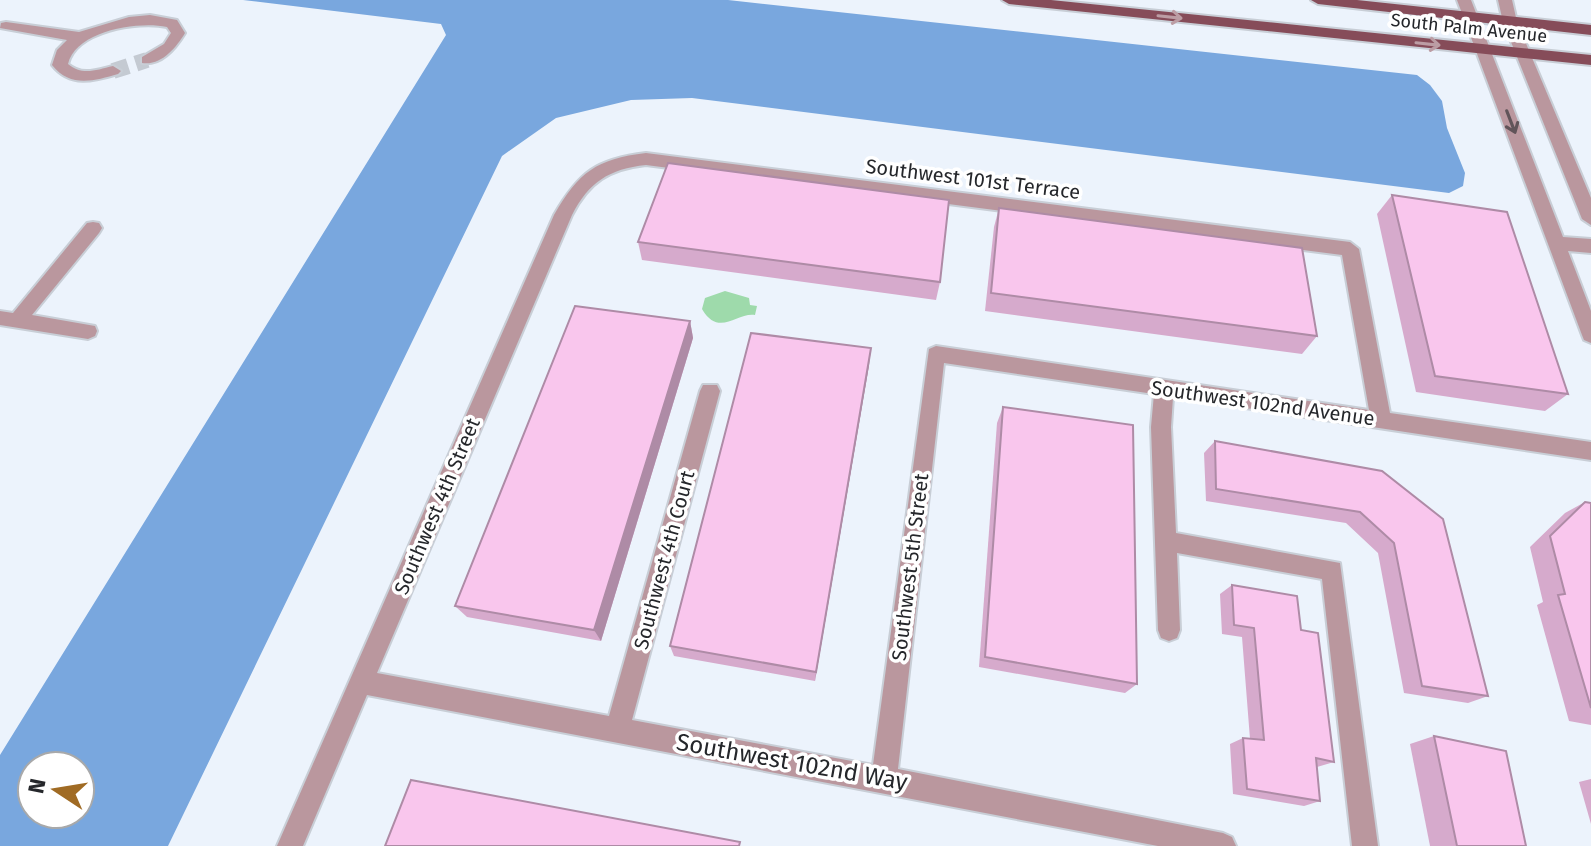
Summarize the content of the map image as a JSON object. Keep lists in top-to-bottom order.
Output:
{
  "streets": {
    "main road": ["South Palm Avenue"],
    "street": [
      "Southwest 101st Terrace",
      "Southwest 102nd Avenue",
      "Southwest 4th Street",
      "Southwest 4th Court",
      "Southwest 5th Street",
      "Southwest 102nd Way"
    ]
  },
  "crossings": [
    ["Southwest 101st Terrace", "Southwest 102nd Avenue"],
    ["Southwest 101st Terrace", "Southwest 4th Street"],
    ["Southwest 102nd Avenue", "Southwest 5th Street"],
    ["Southwest 4th Street", "Southwest 102nd Way"],
    ["Southwest 4th Court", "Southwest 102nd Way"],
    ["Southwest 5th Street", "Southwest 102nd Way"]
  ],
  "north": "left"
}
